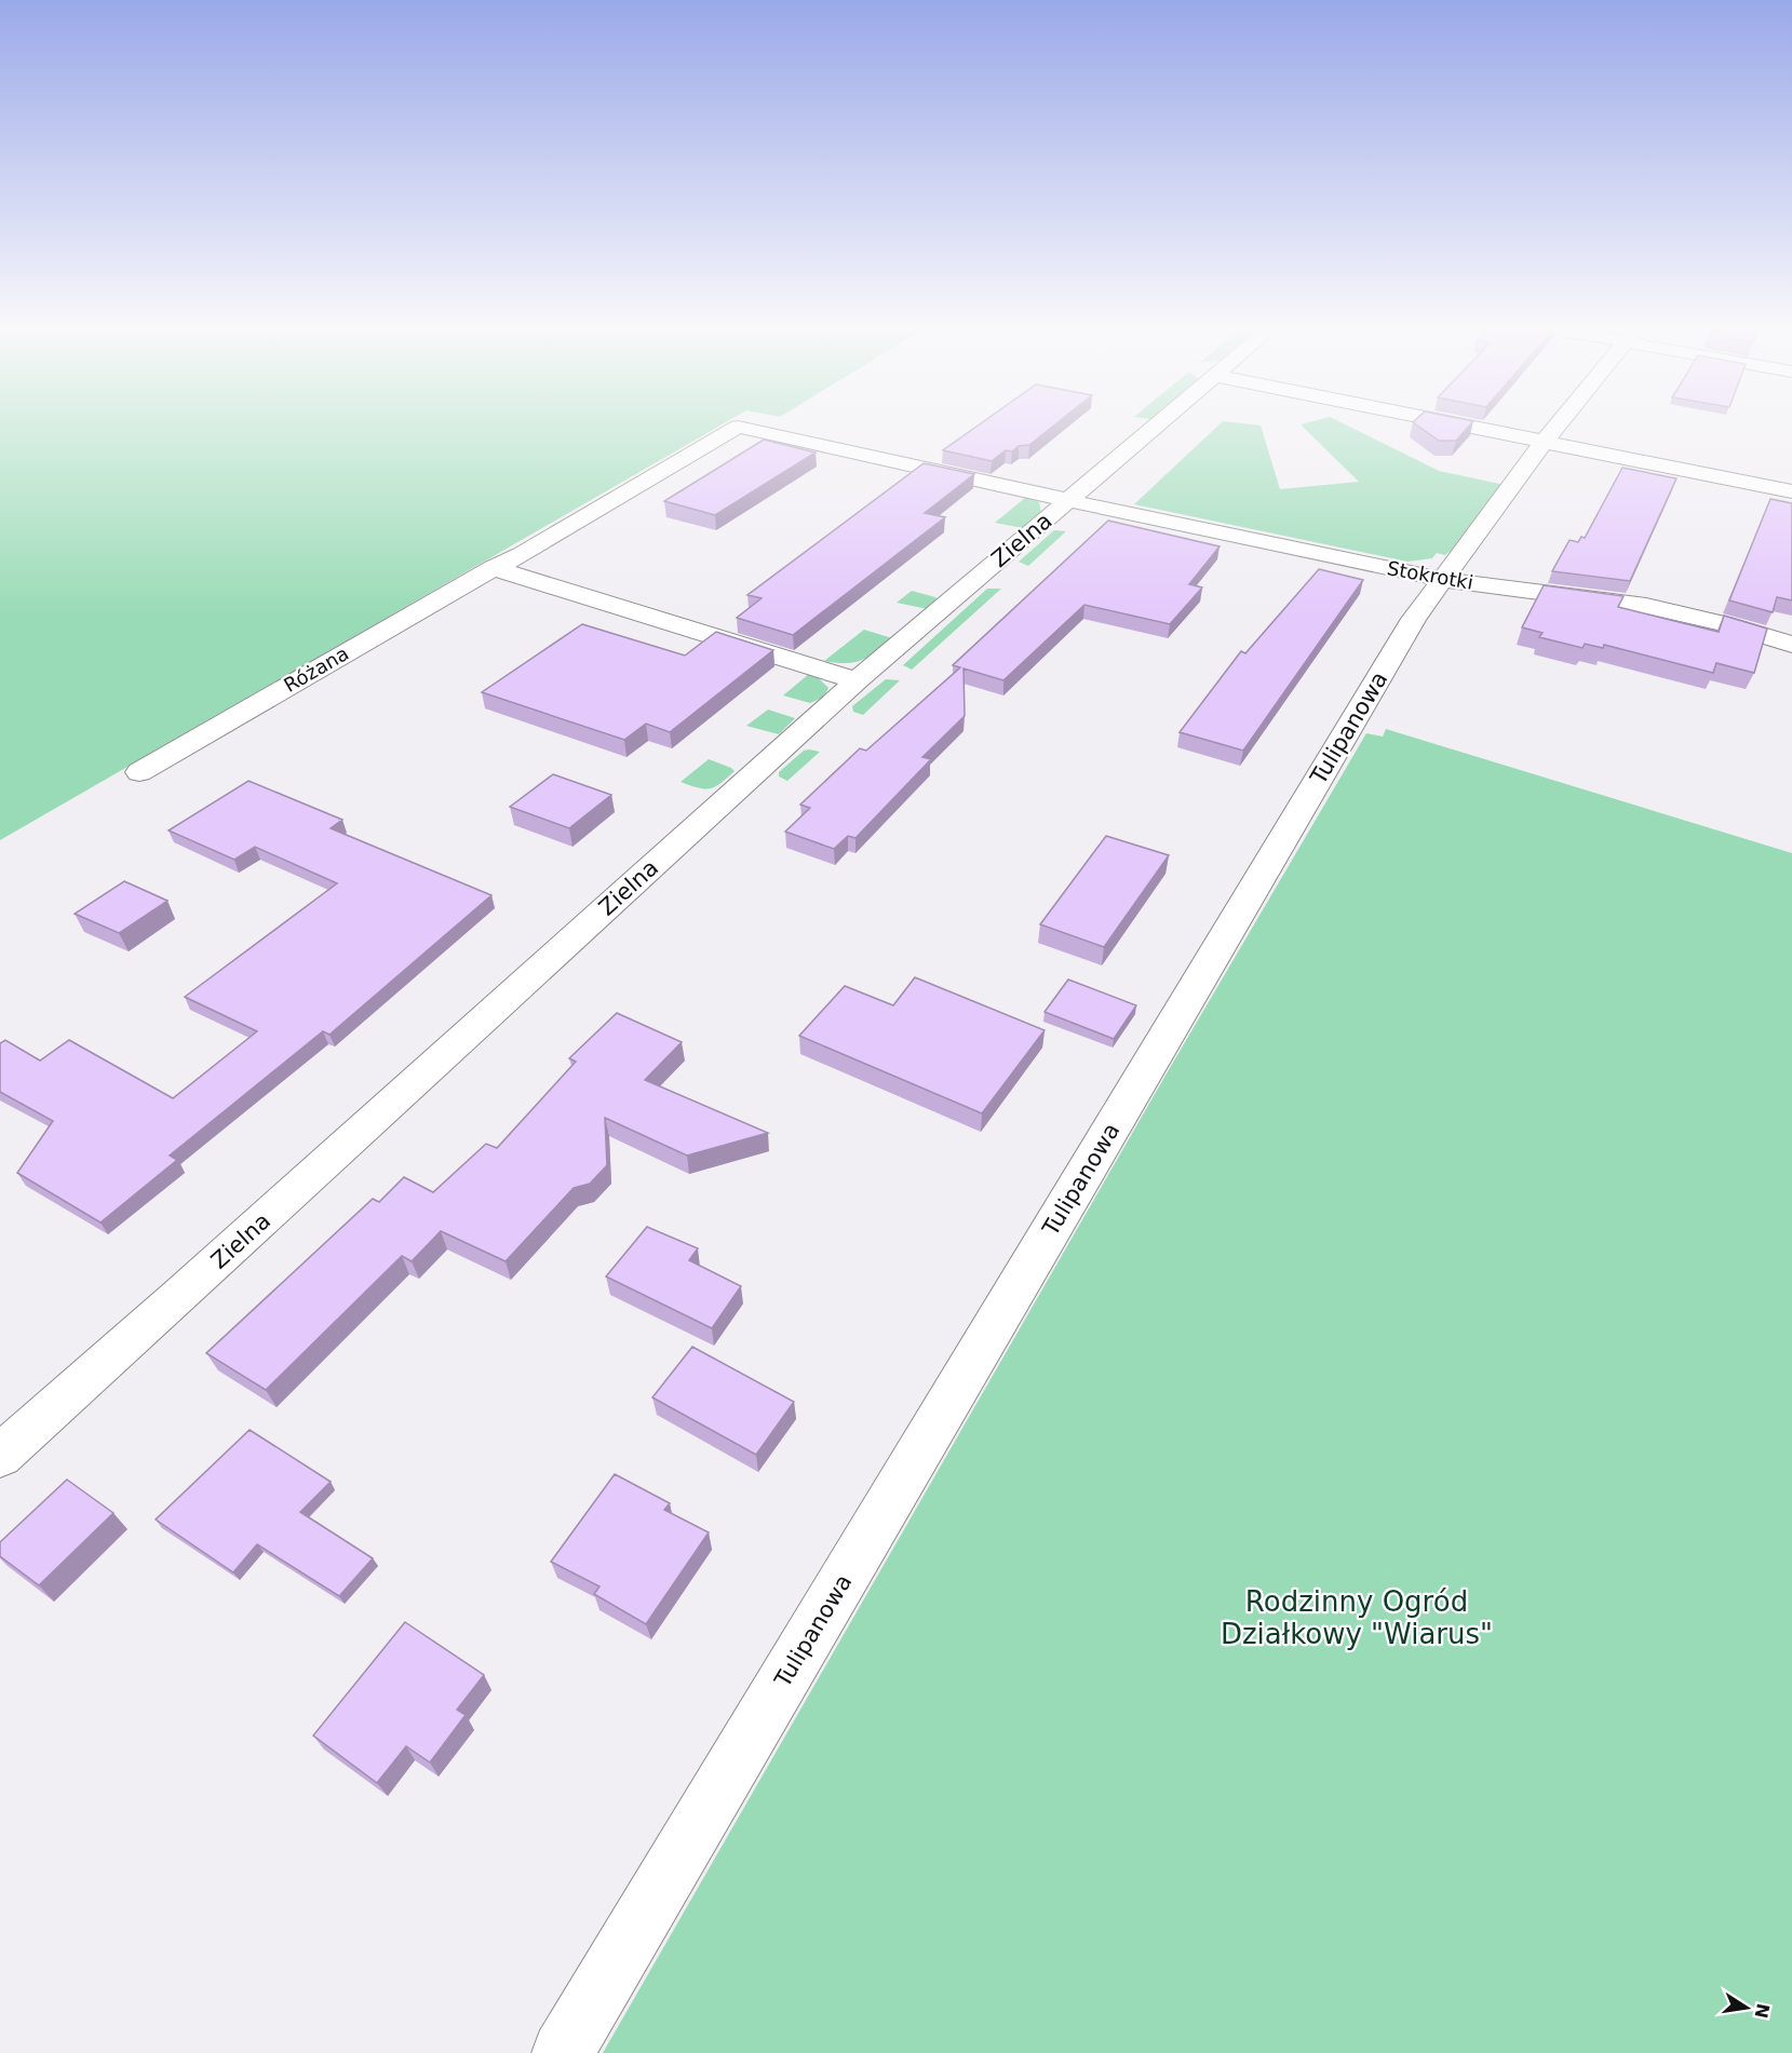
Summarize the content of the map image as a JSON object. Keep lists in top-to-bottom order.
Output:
{
  "streets": {
    "street": [
      "Zielna",
      "Stokrotki",
      "Różana",
      "Tulipanowa"
    ]
  },
  "crossings": [
    ["Zielna", "Stokrotki"],
    ["Stokrotki", "Różana"],
    ["Stokrotki", "Tulipanowa"]
  ],
  "parks": ["Rodzinny Ogród Działkowy \"Wiarus\""],
  "north": "right"
}
